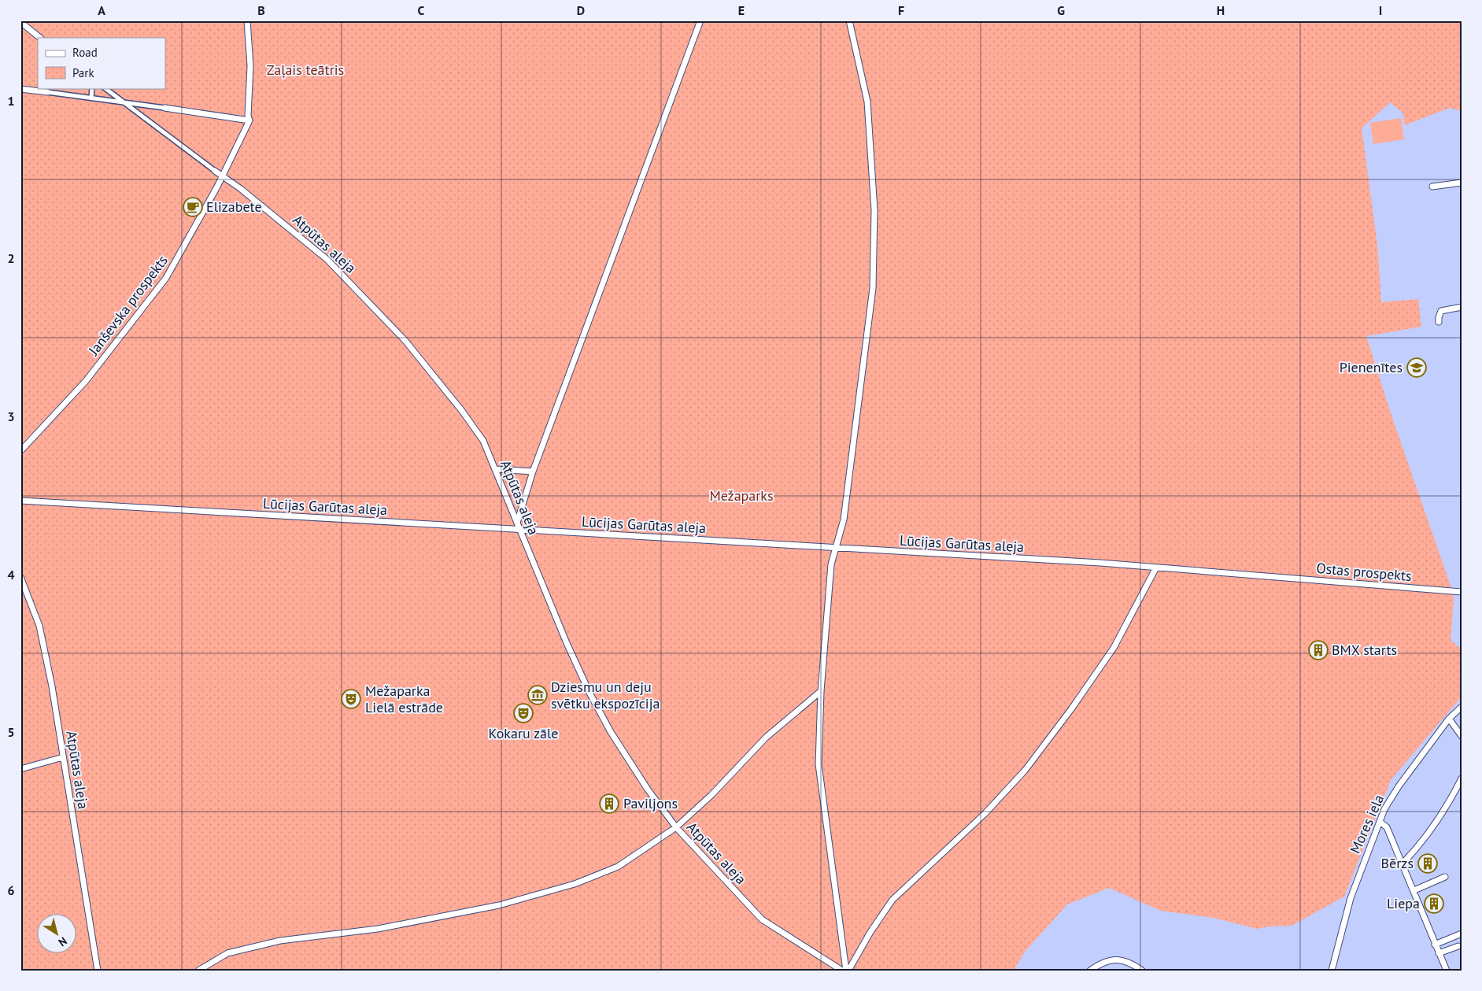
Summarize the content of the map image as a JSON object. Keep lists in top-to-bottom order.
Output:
{
  "streets": {
    "street": [
      "Atpūtas aleja",
      "Janševska prospekts",
      "Lūcijas Garūtas aleja",
      "Ostas prospekts",
      "Mores iela"
    ]
  },
  "crossings": [
    ["Atpūtas aleja", "Janševska prospekts"],
    ["Atpūtas aleja", "Lūcijas Garūtas aleja"],
    ["Lūcijas Garūtas aleja", "Ostas prospekts"]
  ],
  "parks": ["Zaļais teātris", "Mežaparks"],
  "places": {
    "cafe": ["Elizabete"],
    "school or university": ["Pienenītes"],
    "building": [
      "BMX starts",
      "Paviljons",
      "Bērzs",
      "Liepa"
    ],
    "museum": ["Dziesmu un deju svētku ekspozīcija"],
    "theatre": ["Mežaparka Lielā estrāde", "Kokaru zāle"]
  },
  "legend": ["Road", "Park"],
  "north": "bottom right",
  "grid": {
    "columns": [
      "A",
      "B",
      "C",
      "D",
      "E",
      "F",
      "G",
      "H",
      "I"
    ],
    "rows": [
      "1",
      "2",
      "3",
      "4",
      "5",
      "6"
    ]
  }
}
